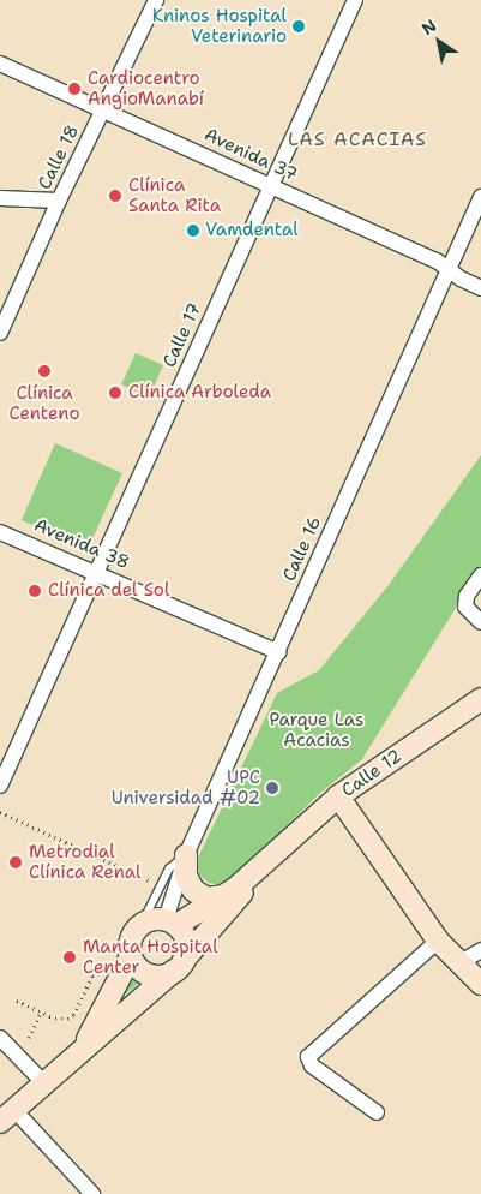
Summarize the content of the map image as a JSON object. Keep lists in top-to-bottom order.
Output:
{
  "streets": {
    "main road": ["Calle 12"],
    "street": [
      "Avenida 37",
      "Calle 18",
      "Calle 17",
      "Avenida 38",
      "Calle 16"
    ]
  },
  "crossings": [
    ["Avenida 37", "Calle 18"],
    ["Avenida 37", "Calle 17"],
    ["Avenida 37", "Calle 16"],
    ["Calle 17", "Avenida 38"],
    ["Avenida 38", "Calle 16"],
    ["Calle 16", "Calle 12"]
  ],
  "districts": ["LAS ACACIAS"],
  "parks": ["Parque Las Acacias"],
  "places": [
    "Kninos Hospital Veterinario",
    "Cardiocentro AngioManabí",
    "Clínica Santa Rita",
    "Vamdental",
    "Clínica Centeno",
    "Clínica Arboleda",
    "Clínica del Sol",
    "UPC Universidad #02",
    "Metrodial Clínica Renal",
    "Manta Hospital Center"
  ],
  "north": "top left"
}
